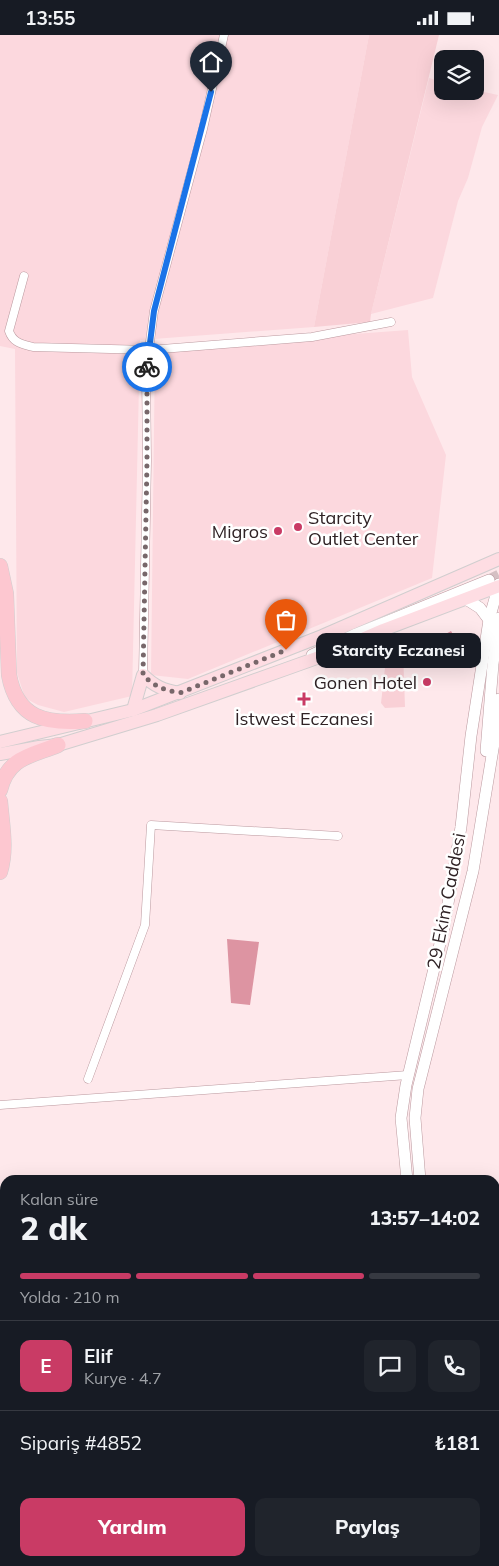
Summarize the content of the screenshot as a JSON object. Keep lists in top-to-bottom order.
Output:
{
  "streets": {
    "main road": ["29 Ekim Caddesi"]
  },
  "places": {
    "other": [
      "Starcity Outlet Center",
      "Migros",
      "Starcity Eczanesi",
      "Gonen Hotel"
    ],
    "health": ["İstwest Eczanesi"]
  },
  "page": {
    "status": "13:55",
    "bubble": "Starcity Eczanesi",
    "heading": ["2 dk", "Kalan süre", "13:57–14:02"],
    "panel": [
      "Elif",
      "Kurye · 4.7",
      "Sipariş #4852",
      "₺181"
    ],
    "bar": "Yolda · 210 m",
    "round": "E",
    "buttons": ["Yardım", "Paylaş"]
  }
}
